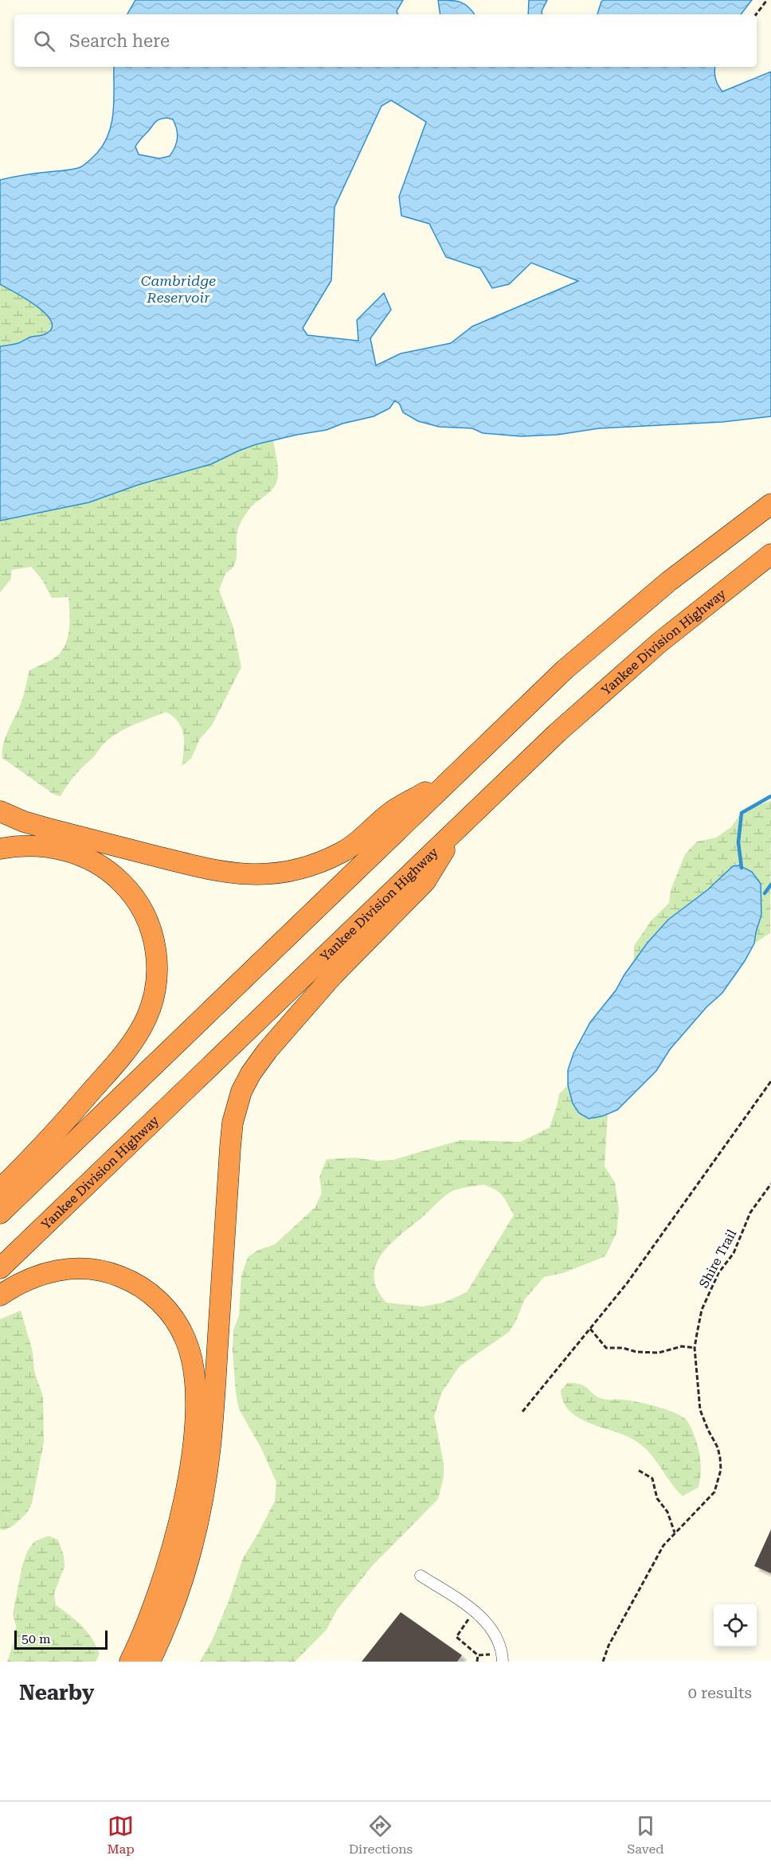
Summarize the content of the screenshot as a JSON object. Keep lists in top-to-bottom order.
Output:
{
  "streets": {
    "highway": ["Yankee Division Highway"],
    "path": ["Shire Trail"]
  },
  "water": ["Cambridge Reservoir"],
  "scale_bar": "50 m",
  "page": {
    "search": "Search here",
    "scale": "50 m",
    "heading": ["Nearby", "0 results"],
    "nav": ["Map", "Directions", "Saved"]
  }
}
